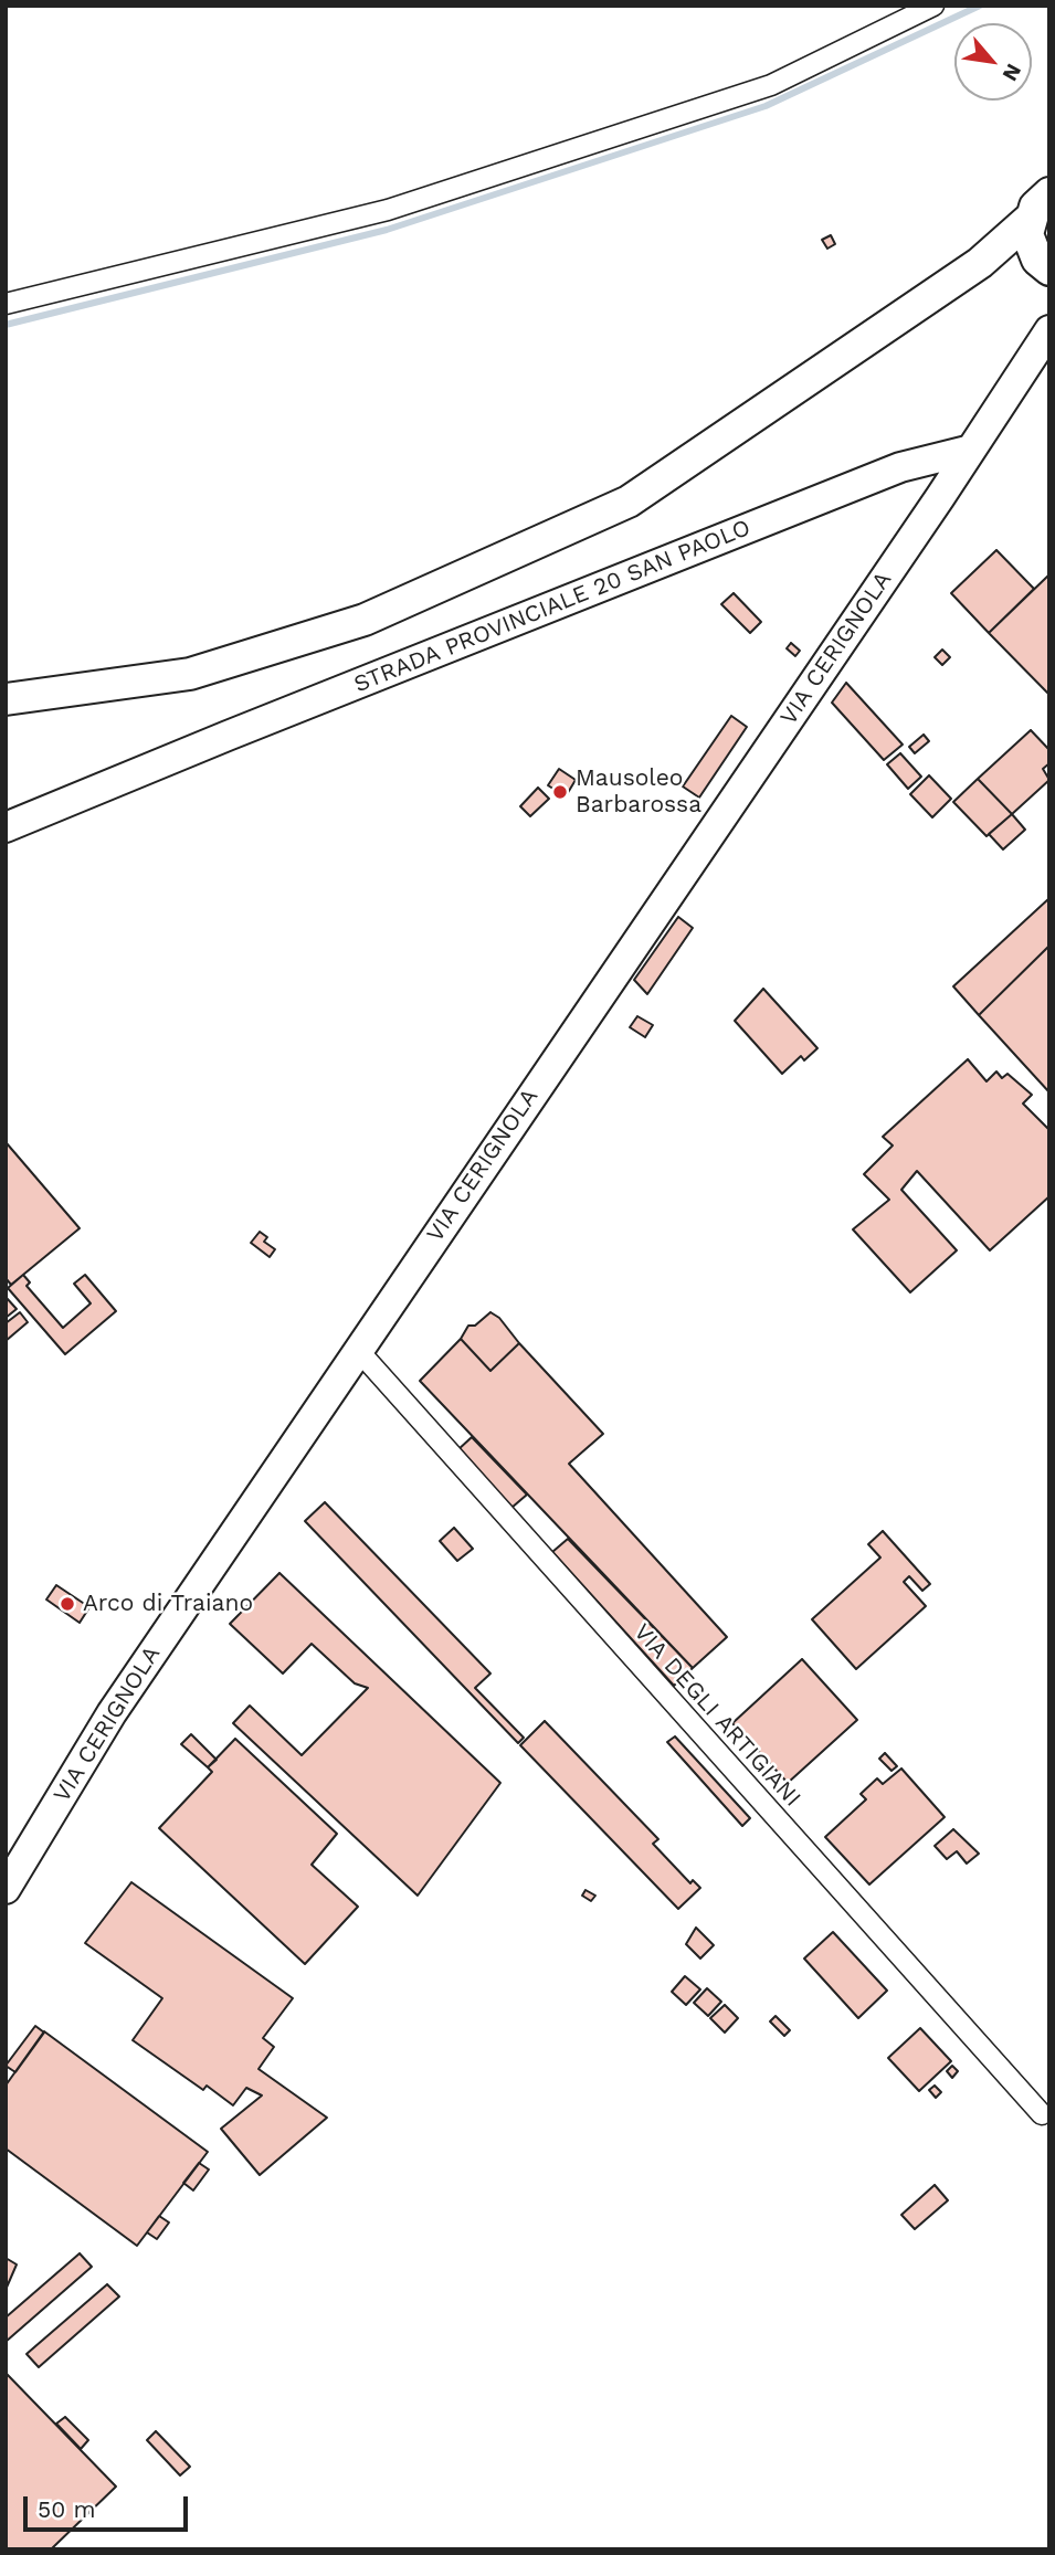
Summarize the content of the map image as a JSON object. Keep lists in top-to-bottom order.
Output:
{
  "streets": {
    "street": ["STRADA PROVINCIALE 20 SAN PAOLO", "VIA CERIGNOLA", "VIA DEGLI ARTIGIANI"]
  },
  "crossings": [
    ["STRADA PROVINCIALE 20 SAN PAOLO", "VIA CERIGNOLA"],
    ["VIA CERIGNOLA", "VIA DEGLI ARTIGIANI"]
  ],
  "places": ["Mausoleo Barbarossa", "Arco di Traiano"],
  "scale_bar": "50 m",
  "north": "bottom right"
}
